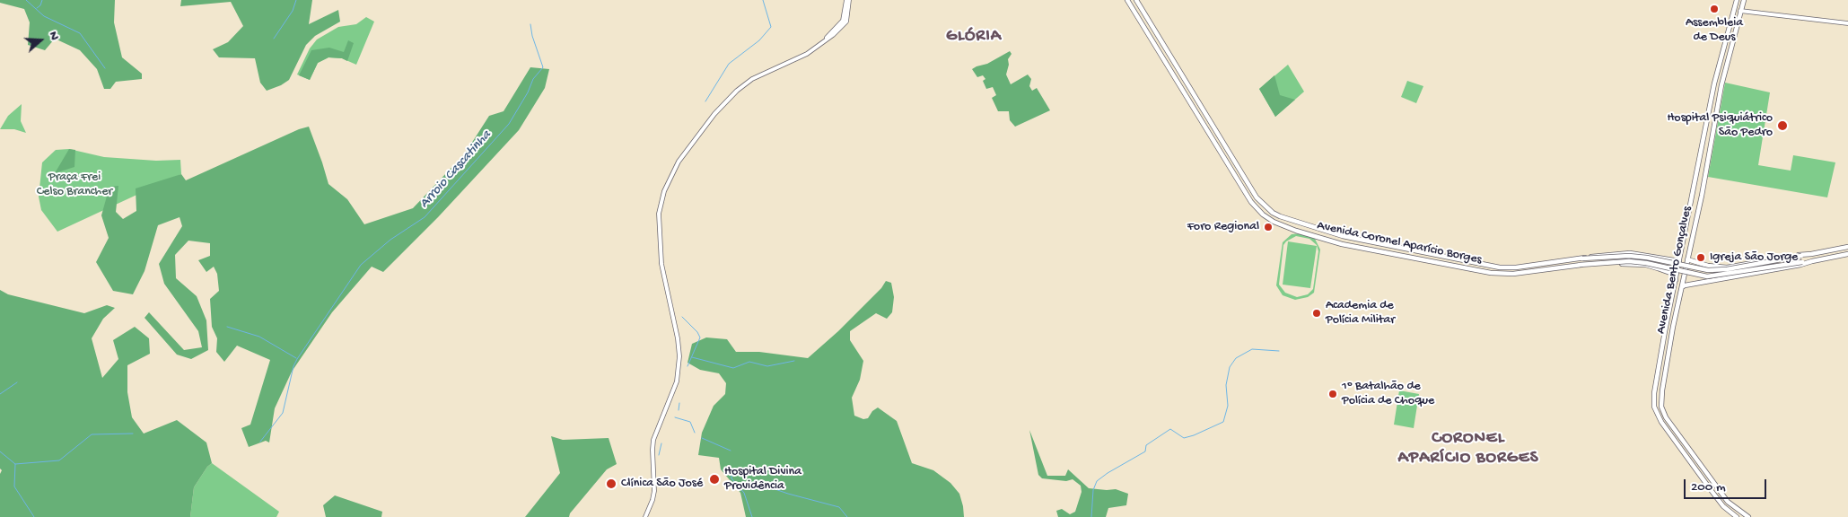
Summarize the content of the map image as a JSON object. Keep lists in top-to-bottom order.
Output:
{
  "streets": {
    "main road": ["Avenida Coronel Aparício Borges", "Avenida Bento Gonçalves"]
  },
  "crossings": [
    ["Avenida Coronel Aparício Borges", "Avenida Bento Gonçalves"]
  ],
  "districts": ["GLÓRIA", "CORONEL APARÍCIO BORGES"],
  "water": ["Arroio Cascatinha"],
  "parks": ["Praça Frei Celso Brancher"],
  "places": [
    "Assembleia de Deus",
    "Hospital Psiquiátrico São Pedro",
    "Foro Regional",
    "Igreja São Jorge",
    "Academia de Polícia Militar",
    "1º Batalhão de Polícia de Choque",
    "Hospital Divina Providência",
    "Clínica São José"
  ],
  "scale_bar": "200 m",
  "north": "right"
}
